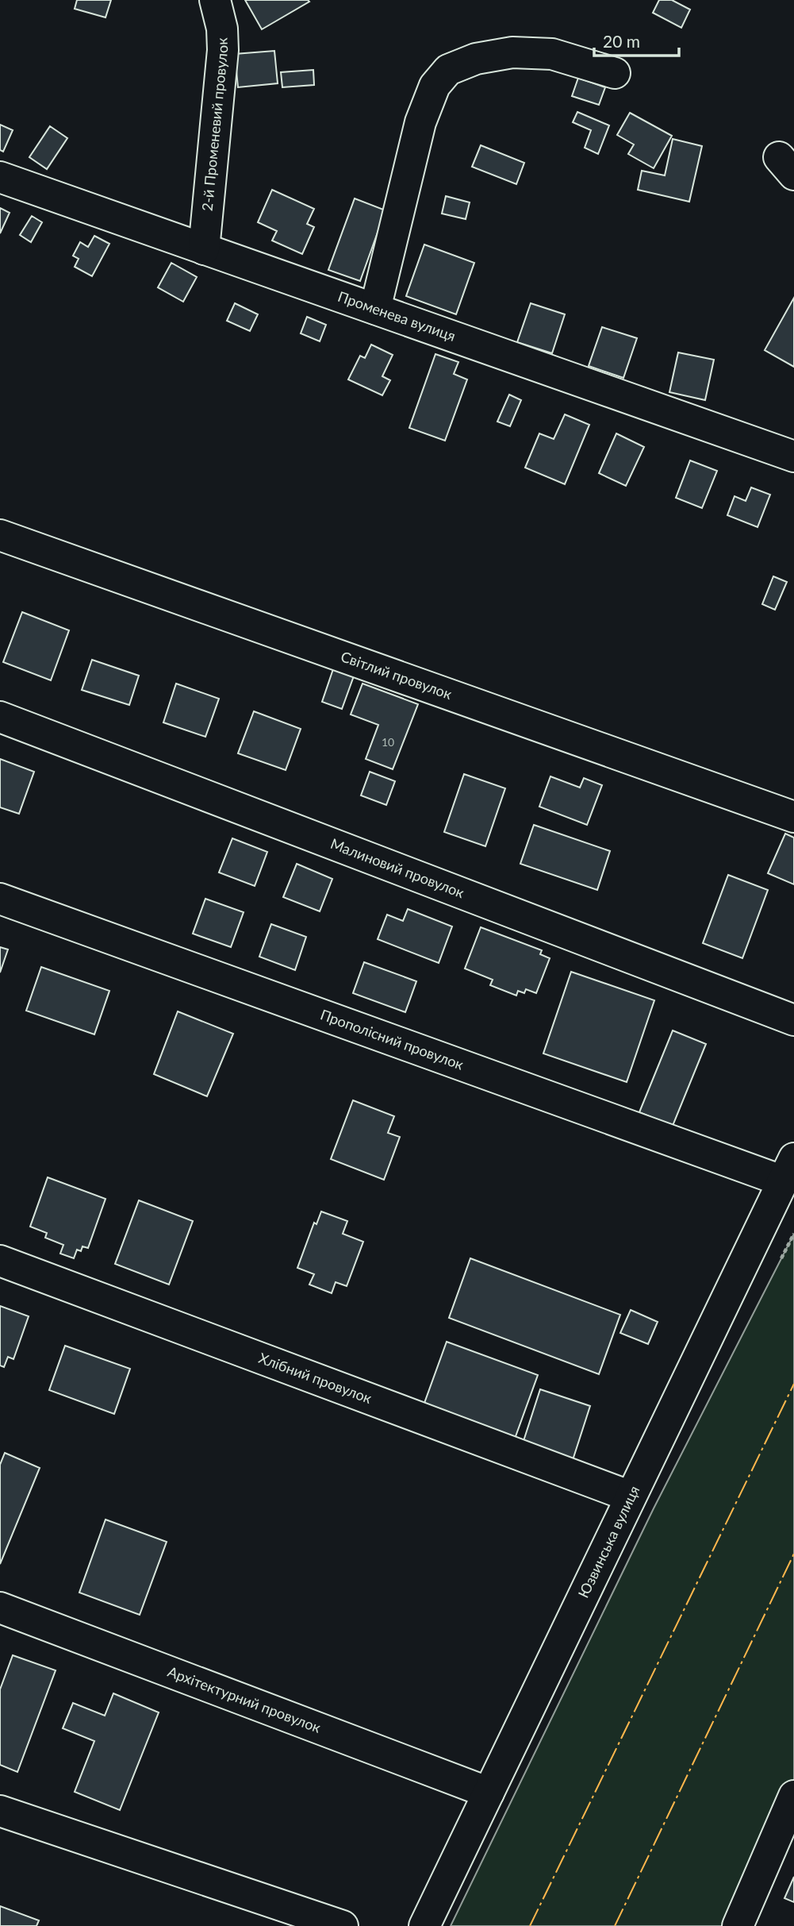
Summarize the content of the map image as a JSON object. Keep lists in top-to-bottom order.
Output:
{
  "streets": {
    "street": [
      "2-й Променевий провулок",
      "Променева вулиця",
      "Світлий провулок",
      "Малиновий провулок",
      "Прополісний провулок",
      "Хлібний провулок",
      "Юзвинська вулиця",
      "Архітектурний провулок"
    ]
  },
  "crossings": [
    ["2-й Променевий провулок", "Променева вулиця"],
    ["Прополісний провулок", "Юзвинська вулиця"],
    ["Хлібний провулок", "Юзвинська вулиця"],
    ["Юзвинська вулиця", "Архітектурний провулок"]
  ],
  "house_numbers": ["10"],
  "scale_bar": "20 m"
}
